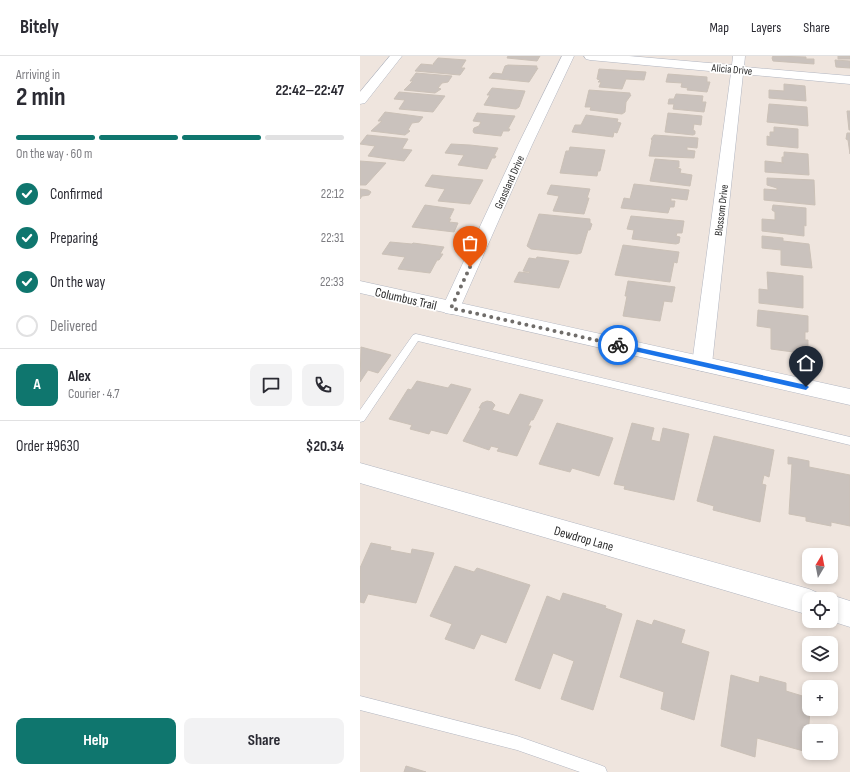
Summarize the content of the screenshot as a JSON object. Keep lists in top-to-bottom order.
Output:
{
  "streets": {
    "street": [
      "Alicia Drive",
      "Grassland Drive",
      "Blossom Drive",
      "Columbus Trail",
      "Dewdrop Lane"
    ]
  },
  "crossings": [
    ["Alicia Drive", "Blossom Drive"],
    ["Grassland Drive", "Columbus Trail"],
    ["Blossom Drive", "Columbus Trail"]
  ],
  "north": "top",
  "page": {
    "header": "Bitely",
    "nav": ["Map", "Layers", "Share"],
    "heading": ["2 min", "Arriving in", "22:42–22:47"],
    "panel": [
      "Alex",
      "Courier · 4.7",
      "Order #9630",
      "$20.34"
    ],
    "bar": "On the way · 60 m",
    "list": [
      ["Confirmed", "22:12"],
      ["Preparing", "22:31"],
      ["On the way", "22:33"],
      "Delivered"
    ],
    "round": "A",
    "map_buttons": ["+", "−"],
    "buttons": ["Help", "Share"]
  }
}
